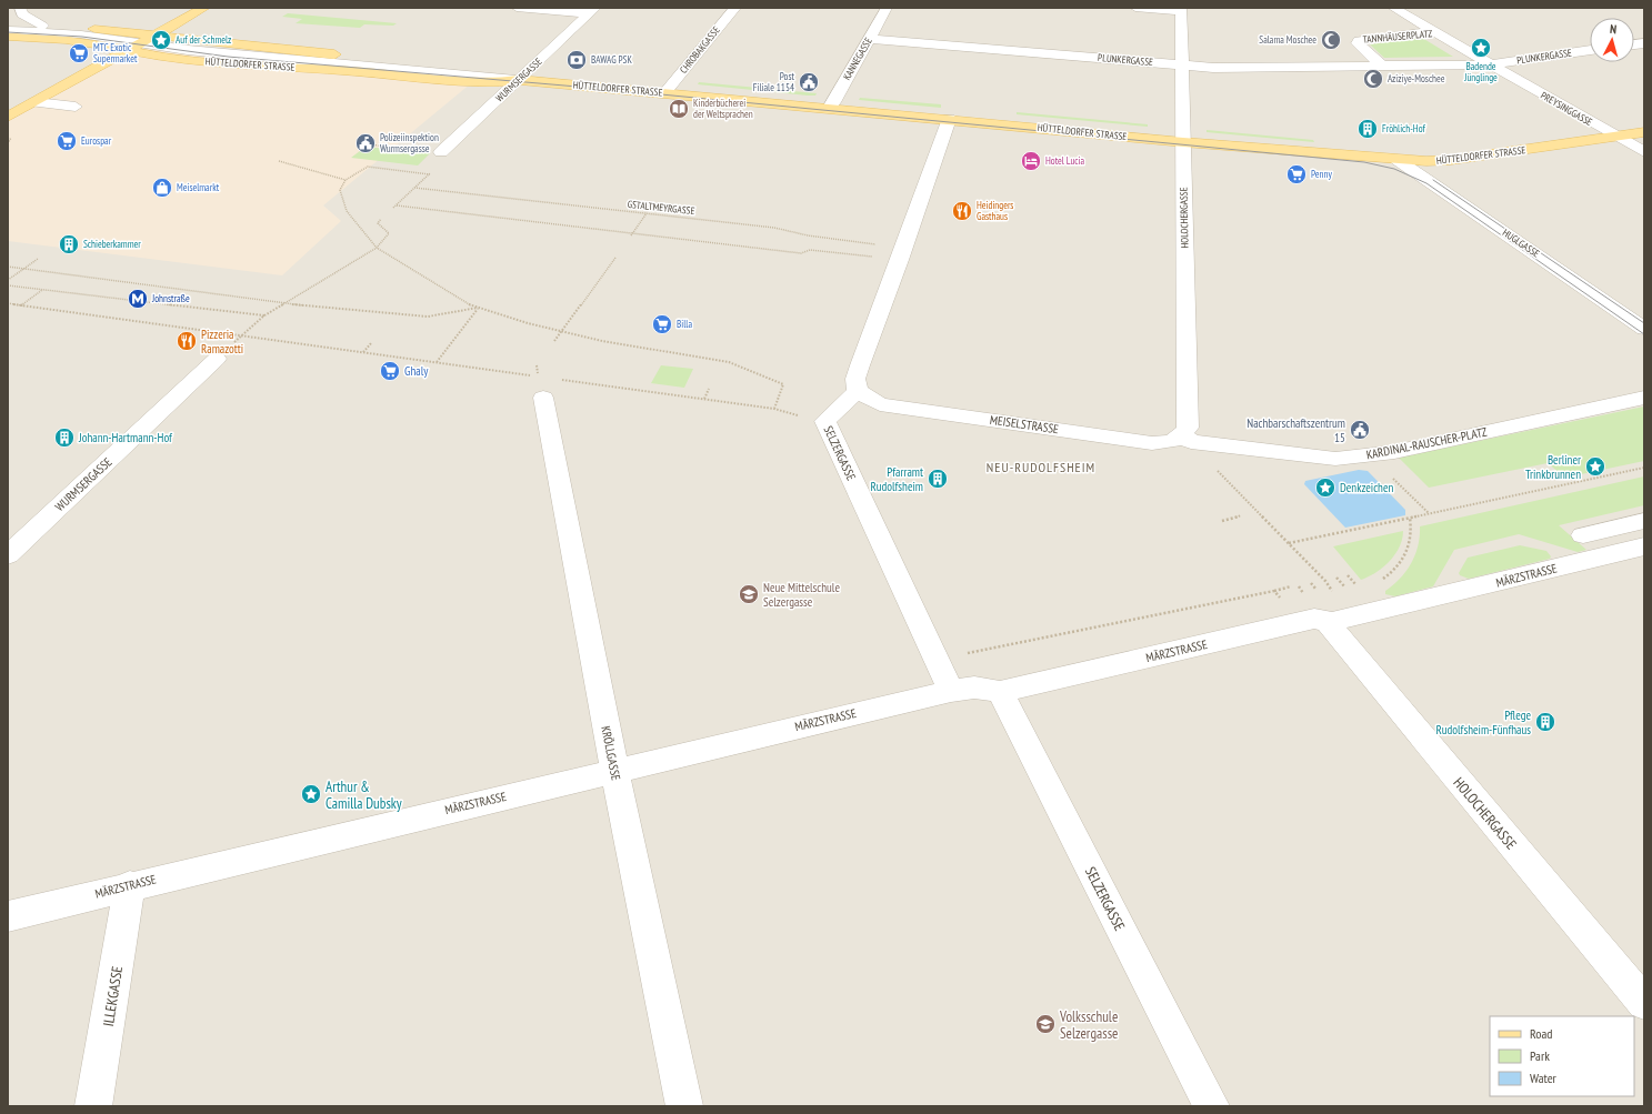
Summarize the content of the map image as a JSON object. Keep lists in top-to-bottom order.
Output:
{
  "streets": {
    "main road": ["HÜTTELDORFER STRASSE"],
    "street": [
      "TANNHÄUSERPLATZ",
      "CHROBAKGASSE",
      "PLUNKERGASSE",
      "KANNEGASSE",
      "WURMSERGASSE",
      "PREYSINGGASSE",
      "HOLOCHERGASSE",
      "HUGLGASSE",
      "MEISELSTRASSE",
      "KARDINAL-RAUSCHER-PLATZ",
      "SELZERGASSE",
      "MÄRZSTRASSE",
      "KRÖLLGASSE",
      "ILLEKGASSE"
    ],
    "path": ["GSTALTMEYRGASSE"]
  },
  "crossings": [
    ["TANNHÄUSERPLATZ", "PLUNKERGASSE"],
    ["TANNHÄUSERPLATZ", "PREYSINGGASSE"],
    ["CHROBAKGASSE", "HÜTTELDORFER STRASSE"],
    ["PLUNKERGASSE", "KANNEGASSE"],
    ["PLUNKERGASSE", "PREYSINGGASSE"],
    ["PLUNKERGASSE", "HOLOCHERGASSE"],
    ["KANNEGASSE", "HÜTTELDORFER STRASSE"],
    ["HÜTTELDORFER STRASSE", "WURMSERGASSE"],
    ["HÜTTELDORFER STRASSE", "PREYSINGGASSE"],
    ["HÜTTELDORFER STRASSE", "HOLOCHERGASSE"],
    ["HÜTTELDORFER STRASSE", "HUGLGASSE"],
    ["HOLOCHERGASSE", "MEISELSTRASSE"],
    ["HOLOCHERGASSE", "KARDINAL-RAUSCHER-PLATZ"],
    ["HOLOCHERGASSE", "MÄRZSTRASSE"],
    ["MEISELSTRASSE", "KARDINAL-RAUSCHER-PLATZ"],
    ["MEISELSTRASSE", "SELZERGASSE"],
    ["SELZERGASSE", "MÄRZSTRASSE"],
    ["MÄRZSTRASSE", "KRÖLLGASSE"],
    ["MÄRZSTRASSE", "ILLEKGASSE"]
  ],
  "districts": ["NEU-RUDOLFSHEIM"],
  "places": {
    "place": [
      "Auf der Schmelz",
      "Badende Jünglinge",
      "Berliner Trinkbrunnen",
      "Denkzeichen",
      "Arthur & Camilla Dubsky"
    ],
    "mosque": ["Salama Moschee", "Aziziye-Moschee"],
    "supermarket": [
      "MTC Exotic Supermarket",
      "Eurospar",
      "Penny",
      "Billa",
      "Ghaly"
    ],
    "bank": ["BAWAG PSK"],
    "public building": ["Post Filiale 1154", "Polizeiinspektion Wurmsergasse", "Nachbarschaftszentrum 15"],
    "library": ["Kinderbücherei der Weltsprachen"],
    "building": [
      "Fröhlich-Hof",
      "Schieberkammer",
      "Johann-Hartmann-Hof",
      "Pfarramt Rudolfsheim",
      "Pflege Rudolfsheim-Fünfhaus"
    ],
    "hotel": ["Hotel Lucia"],
    "shop": ["Meiselmarkt"],
    "restaurant": ["Heidingers Gasthaus", "Pizzeria Ramazotti"],
    "metro station": ["Johnstraße"],
    "school or university": ["Neue Mittelschule Selzergasse", "Volksschule Selzergasse"]
  },
  "legend": ["Road", "Park", "Water"],
  "north": "top"
}
